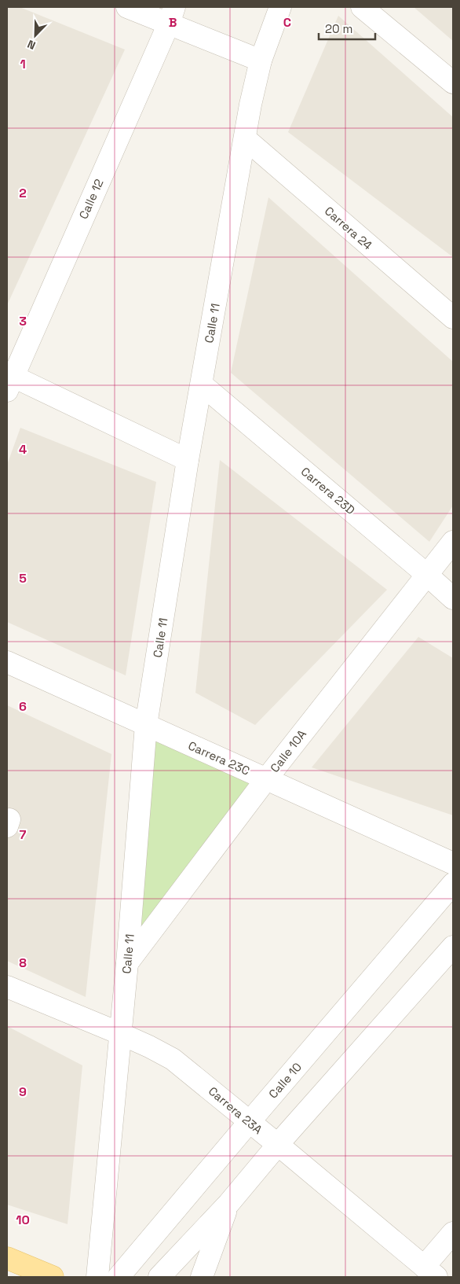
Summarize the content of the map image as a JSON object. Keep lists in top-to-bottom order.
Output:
{
  "streets": {
    "street": [
      "Calle 12",
      "Carrera 24",
      "Calle 11",
      "Carrera 23D",
      "Calle 10A",
      "Carrera 23C",
      "Calle 10",
      "Carrera 23A"
    ]
  },
  "crossings": [
    ["Carrera 24", "Calle 11"],
    ["Calle 11", "Carrera 23D"],
    ["Calle 11", "Calle 10A"],
    ["Calle 11", "Carrera 23C"],
    ["Calle 11", "Carrera 23A"],
    ["Carrera 23D", "Calle 10A"],
    ["Calle 10A", "Carrera 23C"],
    ["Calle 10", "Carrera 23A"]
  ],
  "scale_bar": "20 m",
  "north": "bottom left",
  "grid": {
    "columns": ["B", "C"],
    "rows": [
      "1",
      "2",
      "3",
      "4",
      "5",
      "6",
      "7",
      "8",
      "9",
      "10"
    ]
  }
}
